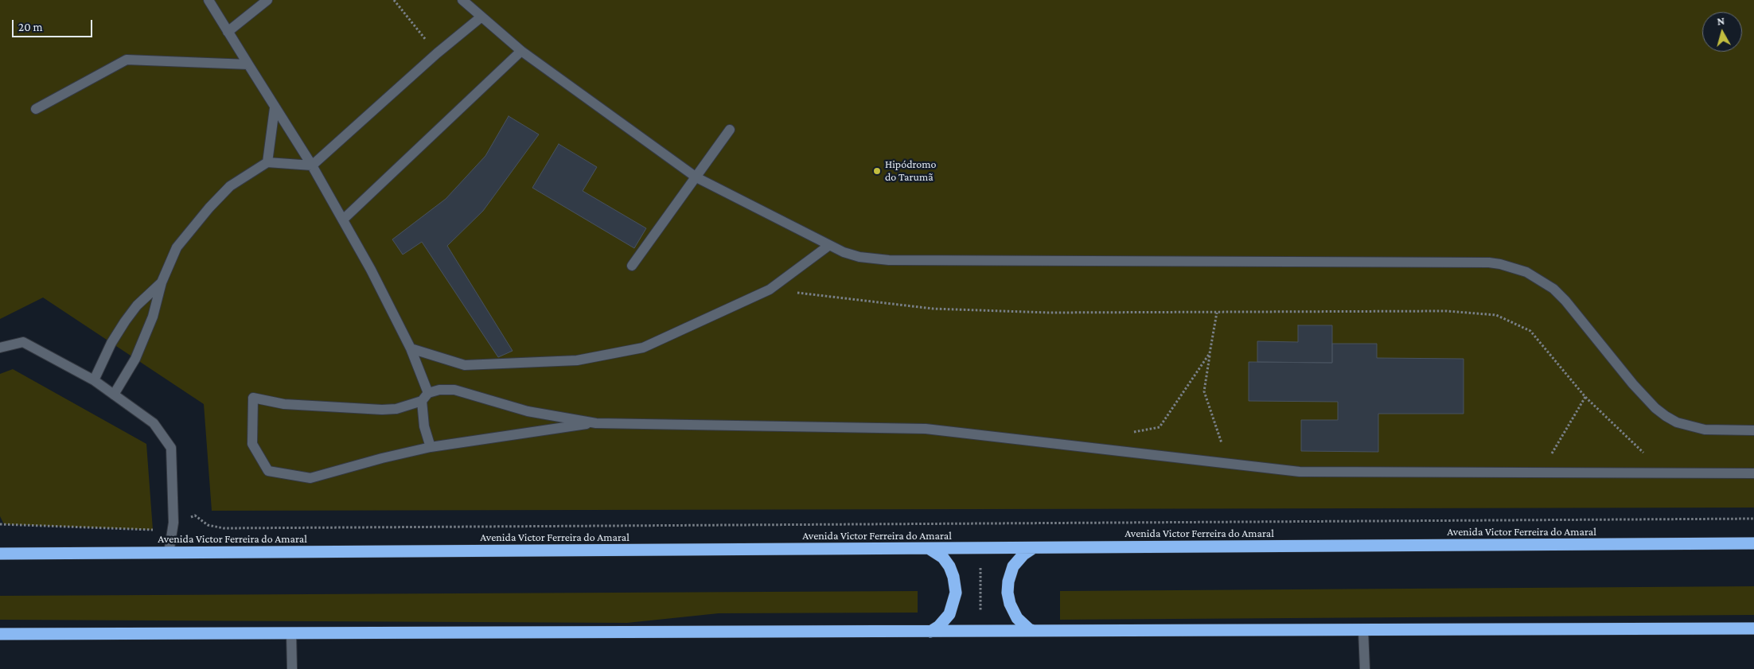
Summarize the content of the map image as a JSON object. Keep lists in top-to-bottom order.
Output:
{
  "streets": {
    "highway": ["Avenida Victor Ferreira do Amaral"]
  },
  "places": ["Hipódromo do Tarumã"],
  "scale_bar": "20 m",
  "north": "top"
}
